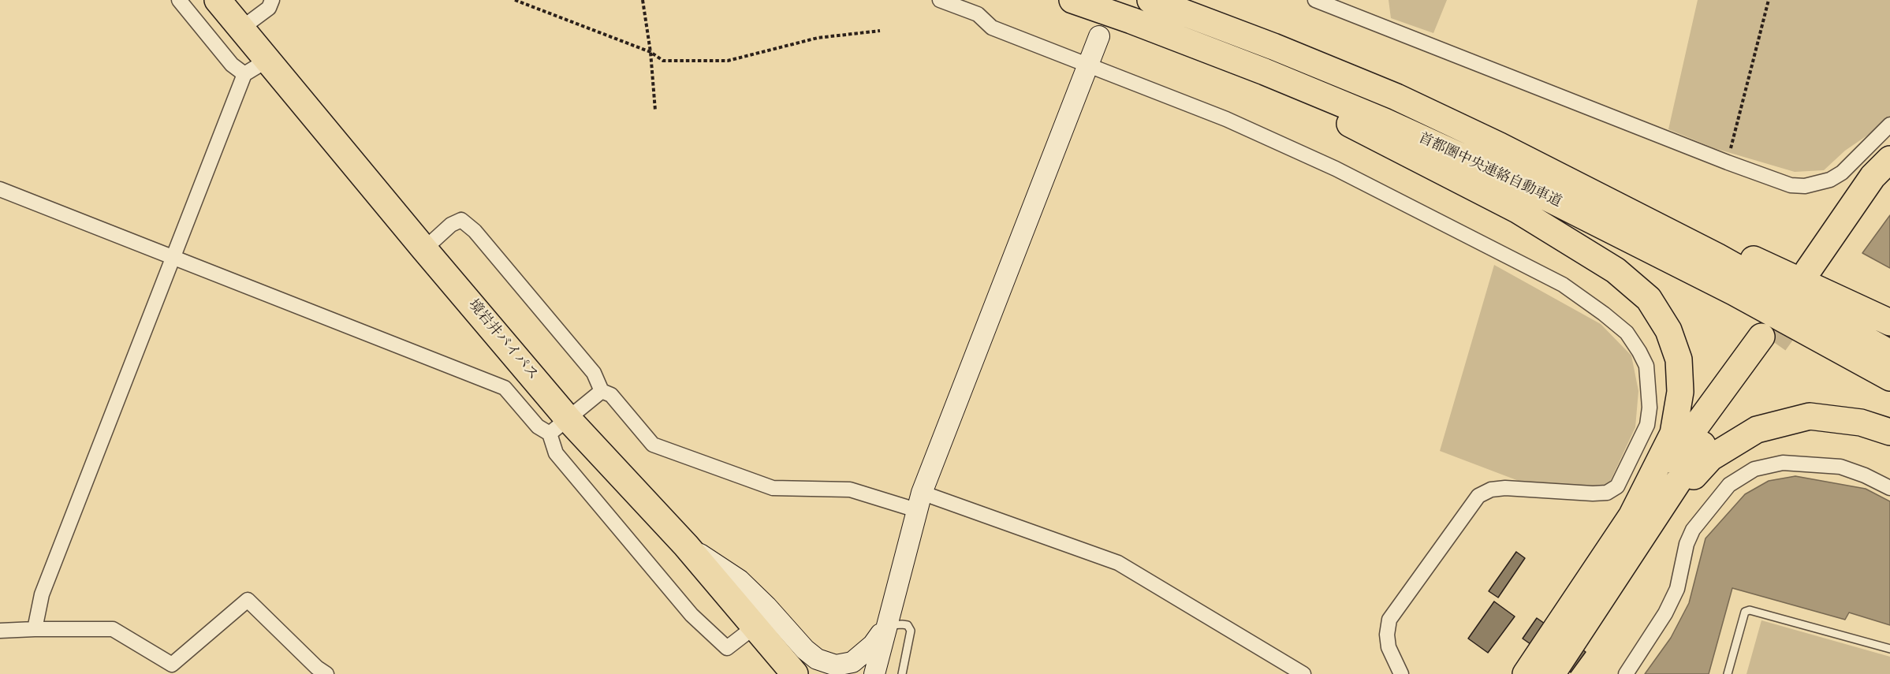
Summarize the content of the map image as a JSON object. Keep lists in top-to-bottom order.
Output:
{
  "streets": {
    "highway": ["首都圏中央連絡自動車道", "境岩井バイパス"]
  }
}
